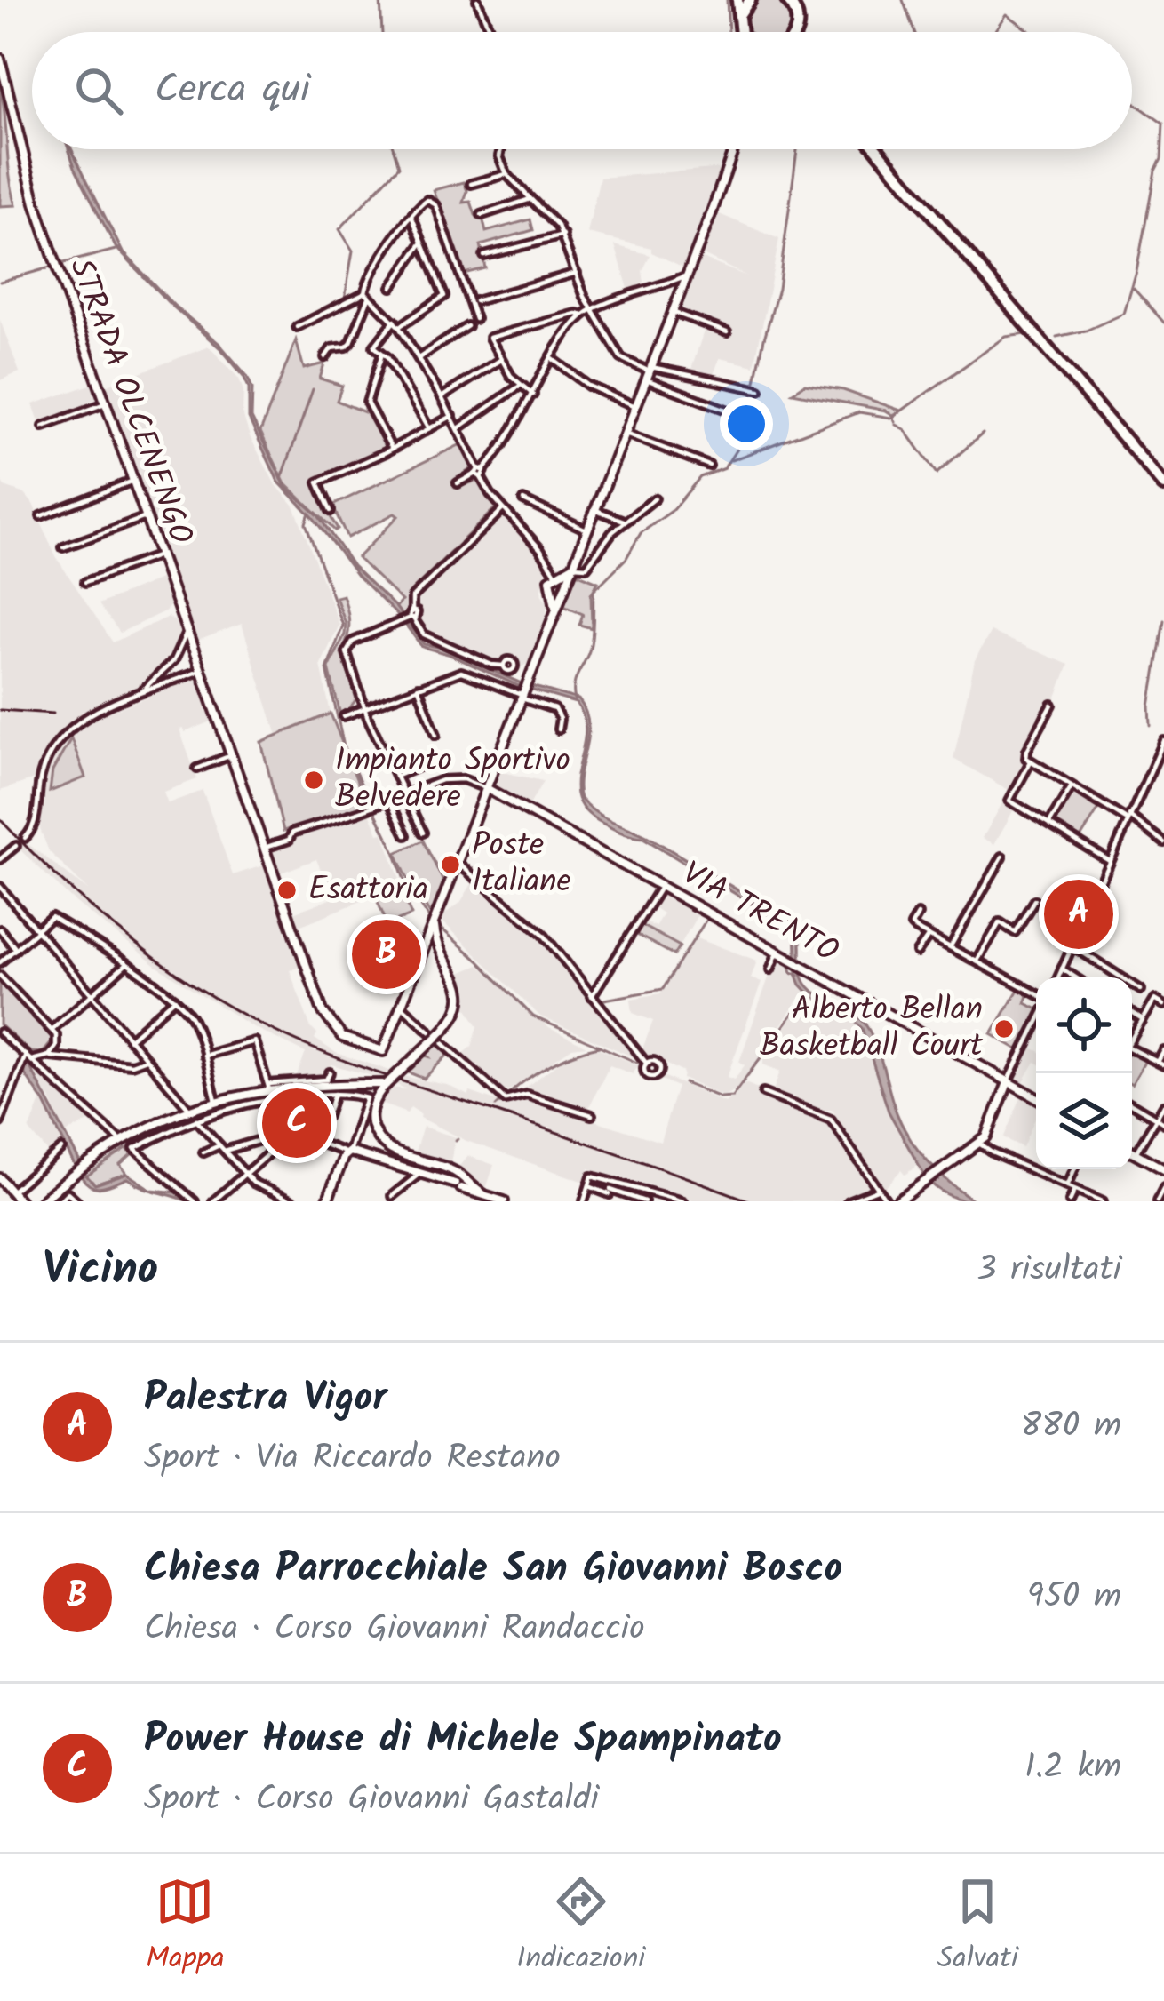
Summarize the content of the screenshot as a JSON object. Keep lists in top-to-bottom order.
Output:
{
  "streets": {
    "street": ["STRADA OLCENENGO", "VIA TRENTO"]
  },
  "places": [
    "Impianto Sportivo Belvedere",
    "Poste Italiane",
    "Esattoria",
    "Alberto Bellan Basketball Court"
  ],
  "page": {
    "search": "Cerca qui",
    "pins": ["A", "B", "C"],
    "heading": ["Vicino", "3 risultati"],
    "list": [
      {
        "mark": "A",
        "name": "Palestra Vigor",
        "note": "Sport · Via Riccardo Restano",
        "value": "880 m"
      },
      {
        "mark": "B",
        "name": "Chiesa Parrocchiale San Giovanni Bosco",
        "note": "Chiesa · Corso Giovanni Randaccio",
        "value": "950 m"
      },
      {
        "mark": "C",
        "name": "Power House di Michele Spampinato",
        "note": "Sport · Corso Giovanni Gastaldi",
        "value": "1.2 km"
      }
    ],
    "nav": ["Mappa", "Indicazioni", "Salvati"]
  }
}
